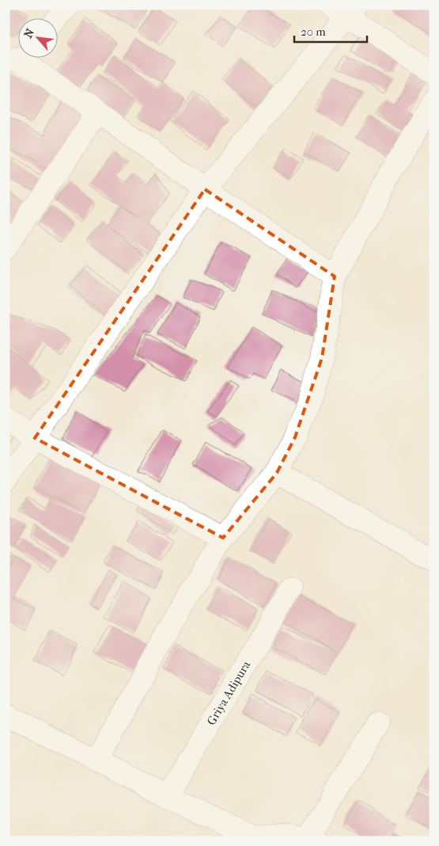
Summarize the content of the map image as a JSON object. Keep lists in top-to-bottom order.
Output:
{
  "streets": {
    "street": ["Griya Adipura"]
  },
  "scale_bar": "20 m",
  "north": "top left"
}
